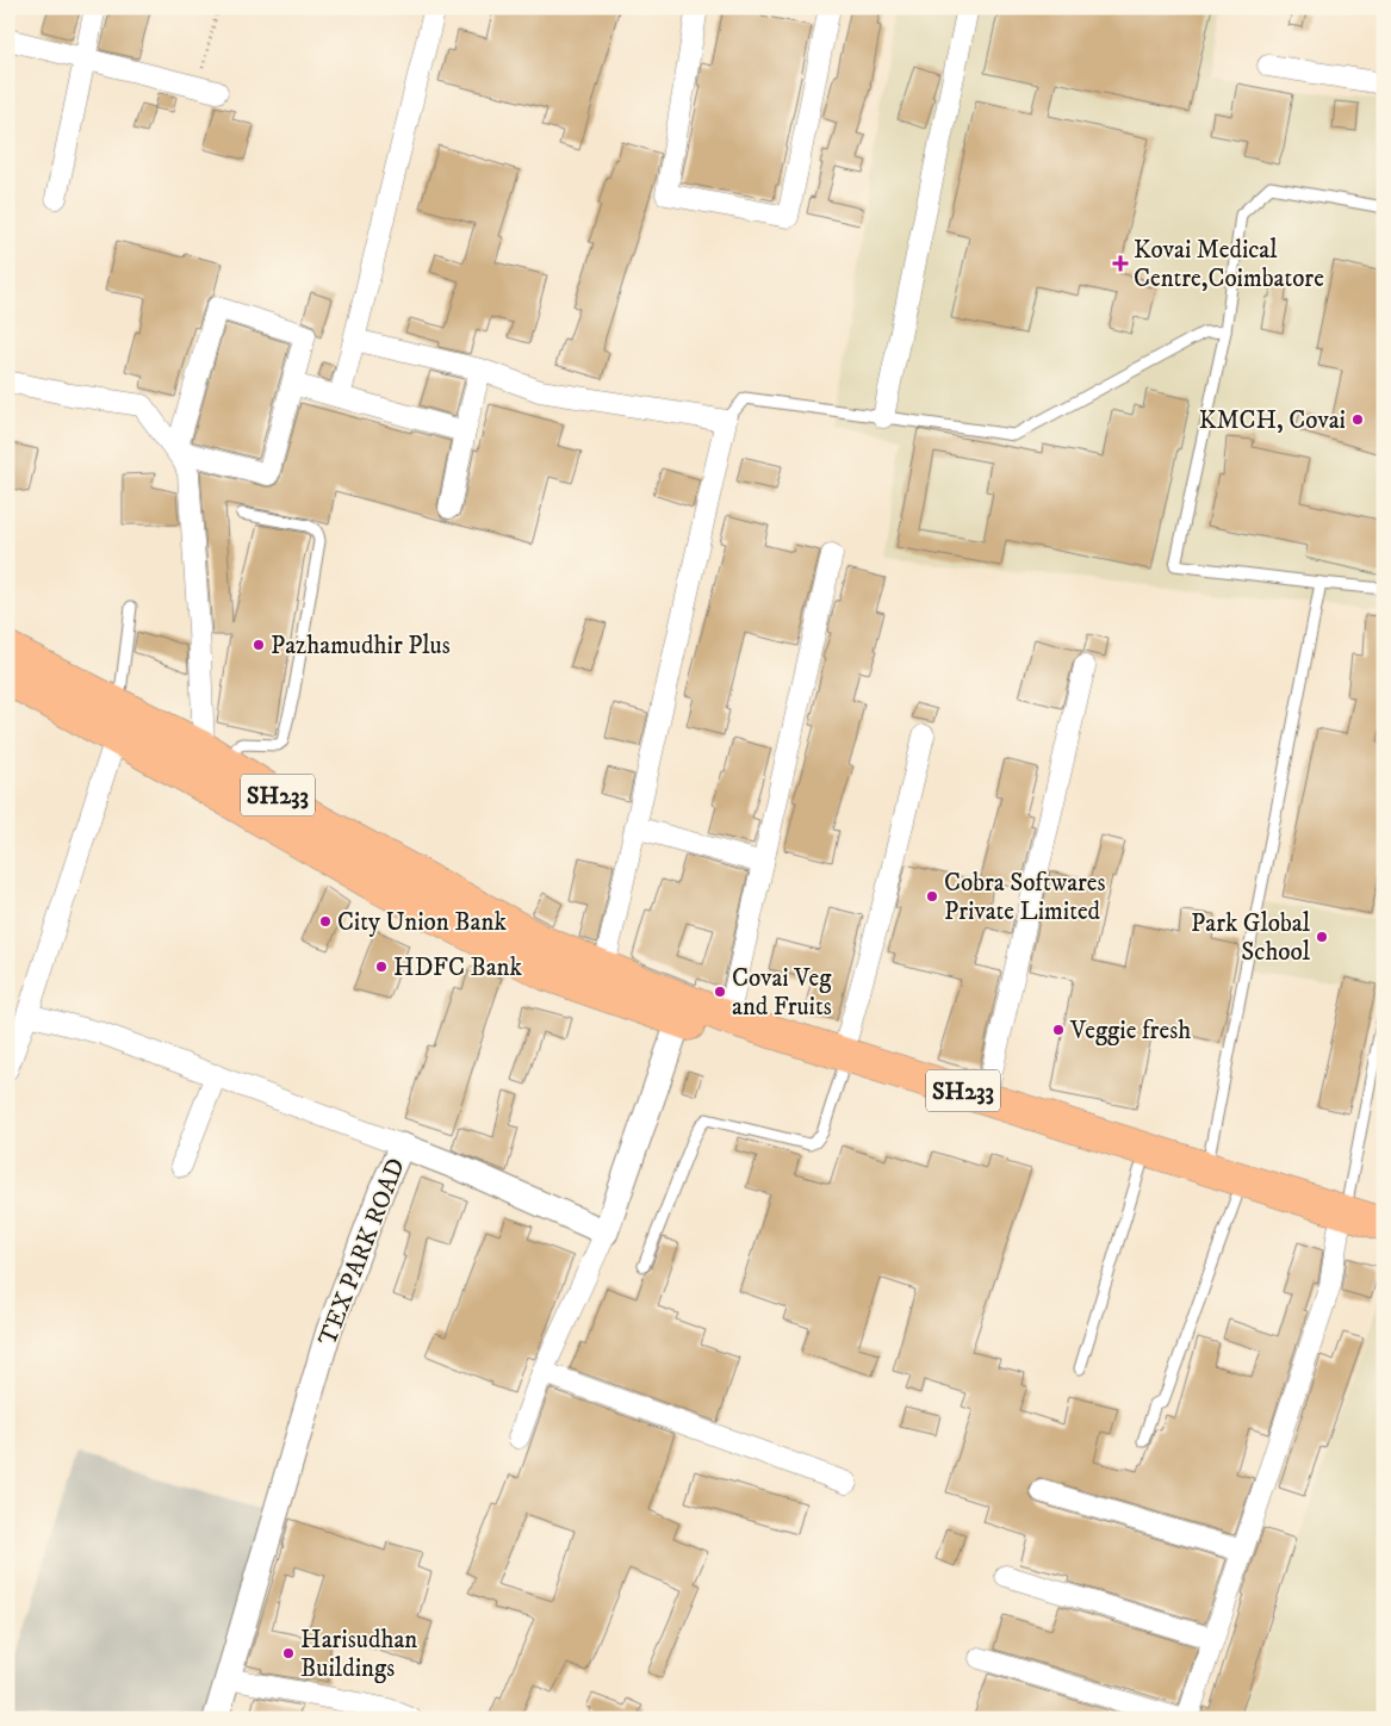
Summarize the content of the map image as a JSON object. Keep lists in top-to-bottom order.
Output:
{
  "streets": {
    "main road": ["SH233"],
    "street": ["TEX PARK ROAD"]
  },
  "places": {
    "health": ["Kovai Medical Centre,Coimbatore"],
    "other": [
      "KMCH, Covai",
      "Pazhamudhir Plus",
      "Cobra Softwares Private Limited",
      "City Union Bank",
      "Park Global School",
      "HDFC Bank",
      "Covai Veg and Fruits",
      "Veggie fresh",
      "Harisudhan Buildings"
    ]
  }
}
